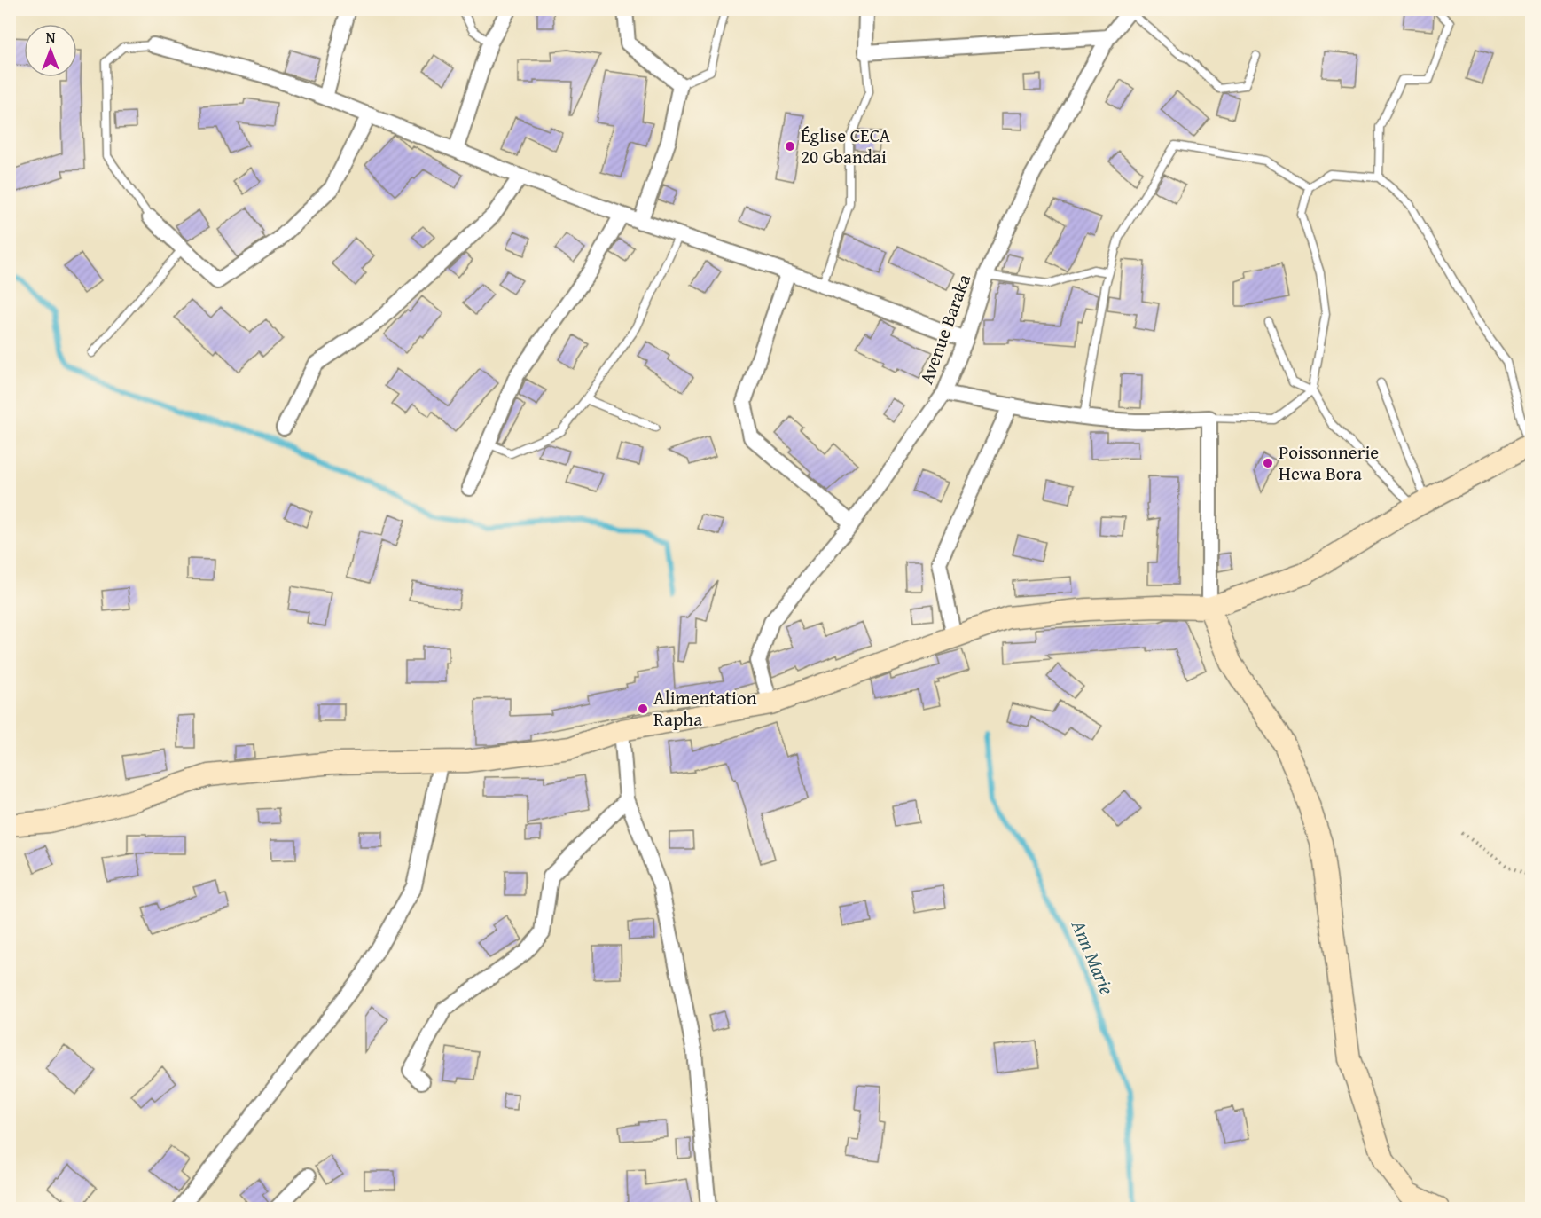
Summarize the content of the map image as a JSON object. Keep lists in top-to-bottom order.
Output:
{
  "streets": {
    "street": ["Avenue Baraka"]
  },
  "water": ["Ann Marie"],
  "places": ["Église CECA 20 Gbandai", "Poissonnerie Hewa Bora", "Alimentation Rapha"],
  "north": "top"
}
